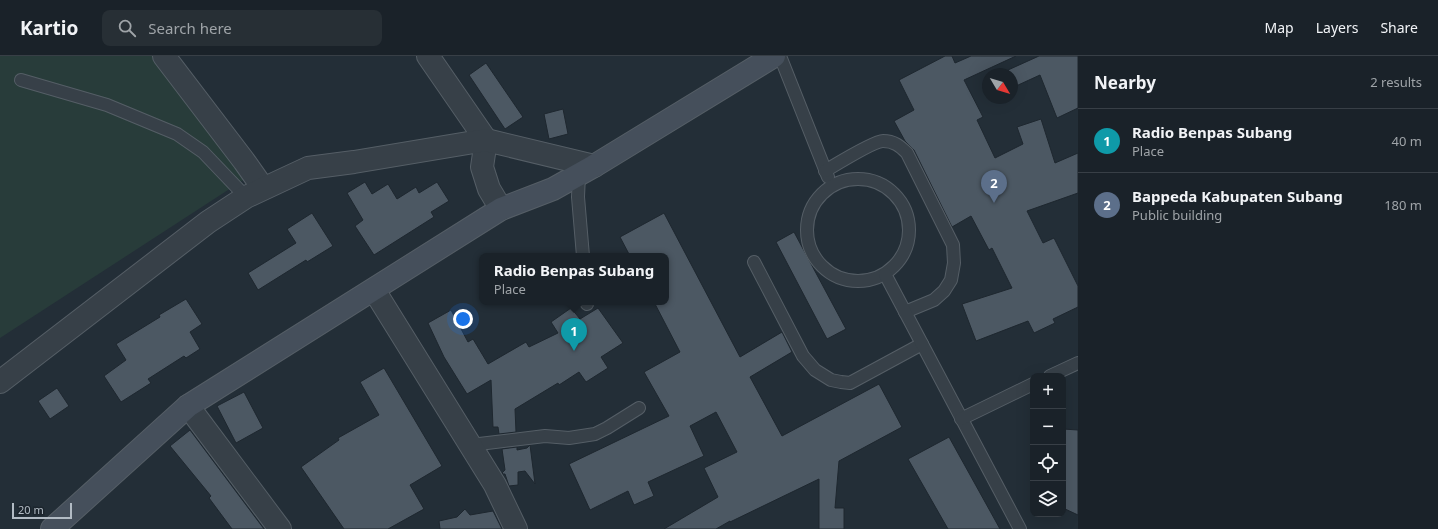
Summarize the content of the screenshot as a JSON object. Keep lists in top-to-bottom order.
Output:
{
  "scale_bar": "20 m",
  "north": "bottom right",
  "page": {
    "header": "Kartio",
    "search": "Search here",
    "nav": ["Map", "Layers", "Share"],
    "heading": ["Nearby", "2 results"],
    "list": [
      {
        "mark": "1",
        "name": "Radio Benpas Subang",
        "note": "Place",
        "value": "40 m"
      },
      {
        "mark": "2",
        "name": "Bappeda Kabupaten Subang",
        "note": "Public building",
        "value": "180 m"
      }
    ],
    "pins": ["2", "1"],
    "popup": ["Radio Benpas Subang", "Place"],
    "map_buttons": ["+", "−"],
    "scale": "20 m"
  }
}
